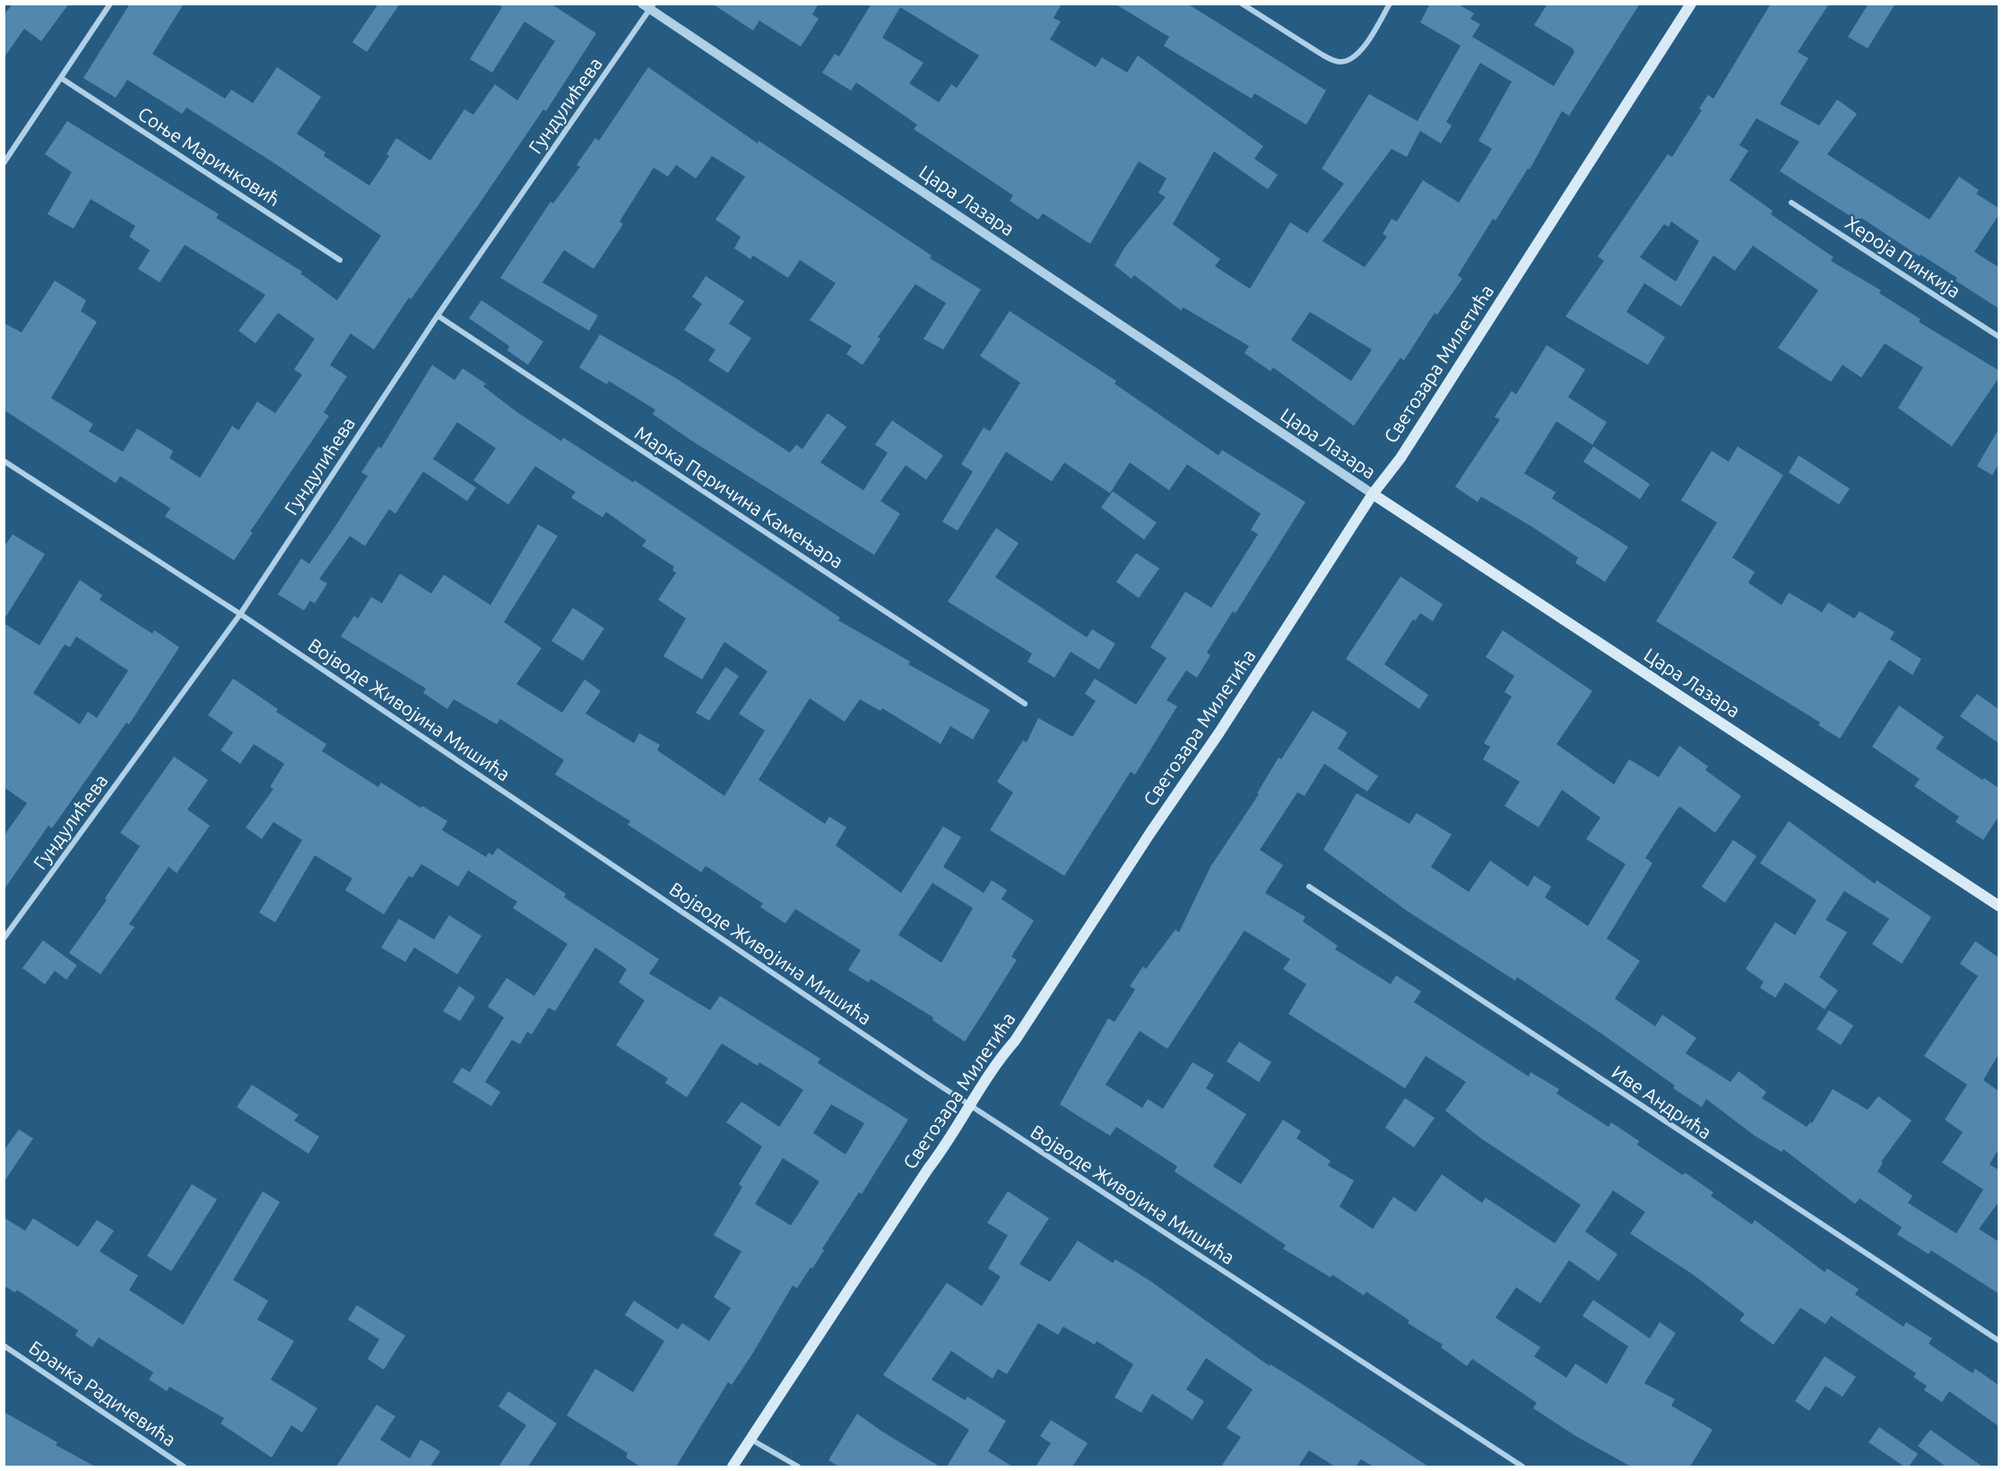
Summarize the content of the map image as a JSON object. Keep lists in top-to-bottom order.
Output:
{
  "streets": {
    "main road": ["Цара Лазара", "Светозара Милетића"],
    "street": [
      "Гундулићева",
      "Соње Маринковић",
      "Хероја Пинкија",
      "Марка Перичина Камењара",
      "Војводе Живојина Мишића",
      "Иве Андрића",
      "Бранка Радичевића"
    ]
  },
  "crossings": [
    ["Гундулићева", "Цара Лазара"],
    ["Гундулићева", "Марка Перичина Камењара"],
    ["Гундулићева", "Војводе Живојина Мишића"],
    ["Цара Лазара", "Светозара Милетића"],
    ["Светозара Милетића", "Војводе Живојина Мишића"]
  ]
}
